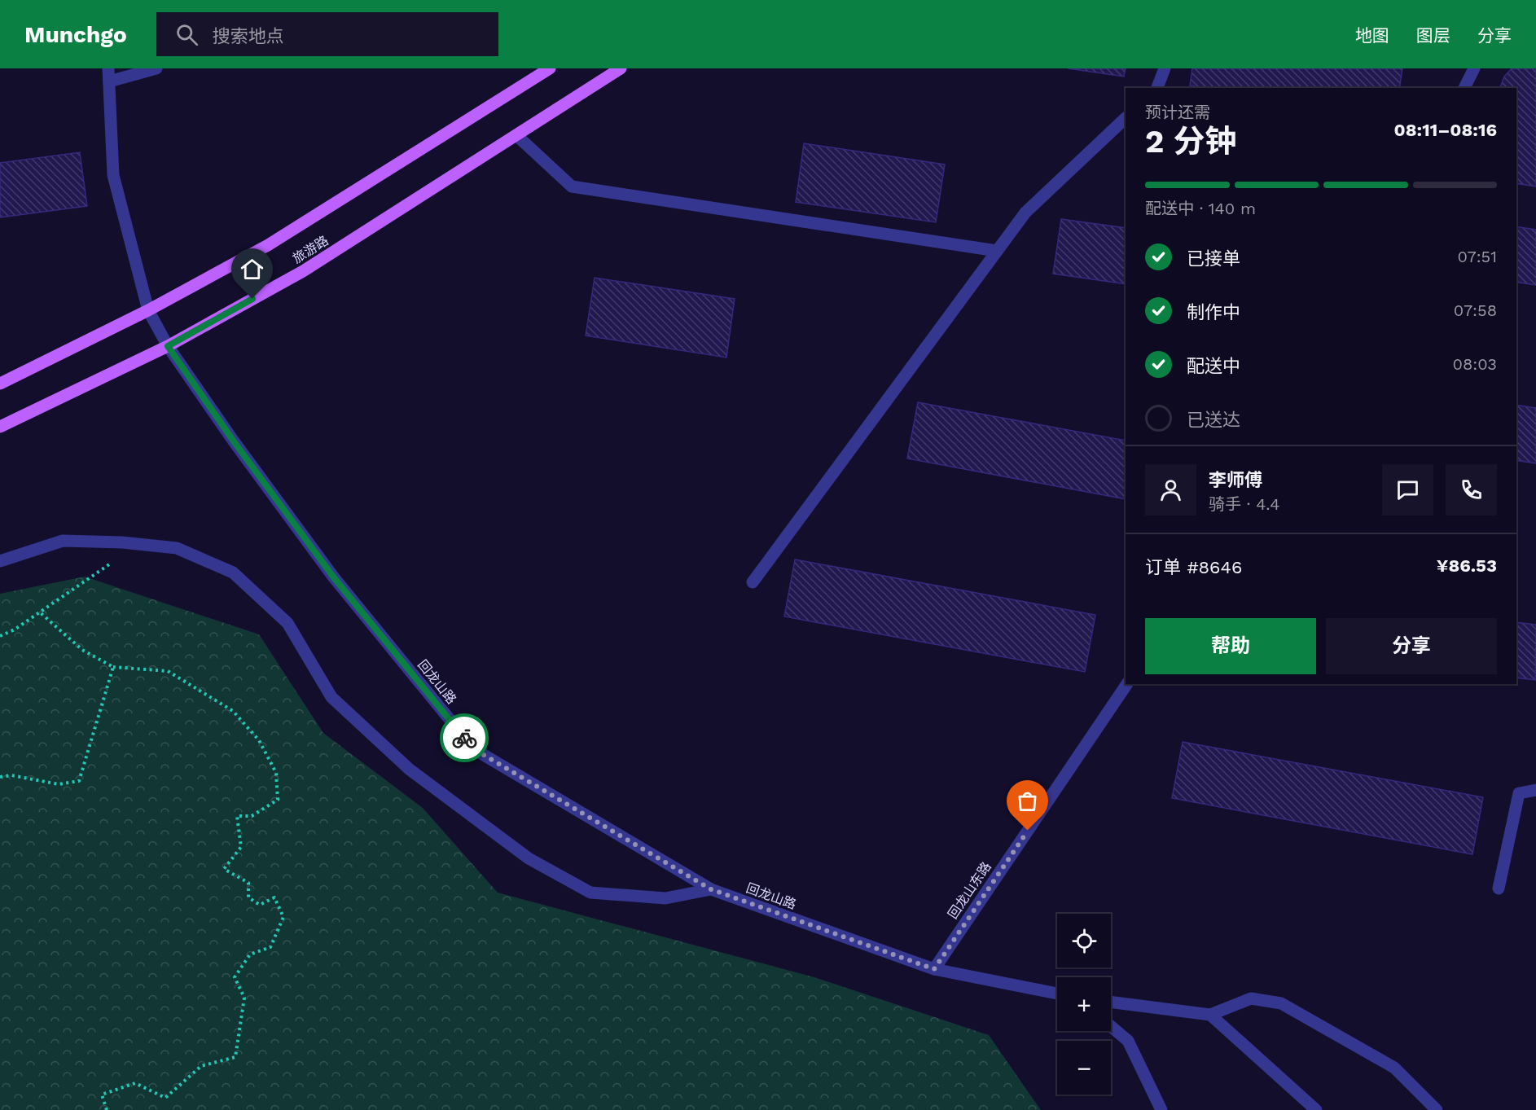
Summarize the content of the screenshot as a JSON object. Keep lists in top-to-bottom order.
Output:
{
  "streets": {
    "main road": ["旅游路"],
    "street": ["回龙山路", "回龙山东路"]
  },
  "crossings": [
    ["旅游路", "回龙山路"],
    ["回龙山路", "回龙山东路"]
  ],
  "page": {
    "header": "Munchgo",
    "search": "搜索地点",
    "nav": ["地图", "图层", "分享"],
    "heading": ["2 分钟", "预计还需", "08:11–08:16"],
    "panel": [
      "李师傅",
      "骑手 · 4.4",
      "订单 #8646",
      "¥86.53"
    ],
    "bar": "配送中 · 140 m",
    "list": [
      ["已接单", "07:51"],
      ["制作中", "07:58"],
      ["配送中", "08:03"],
      "已送达"
    ],
    "buttons": ["帮助", "分享"],
    "map_buttons": ["+", "−"]
  }
}
